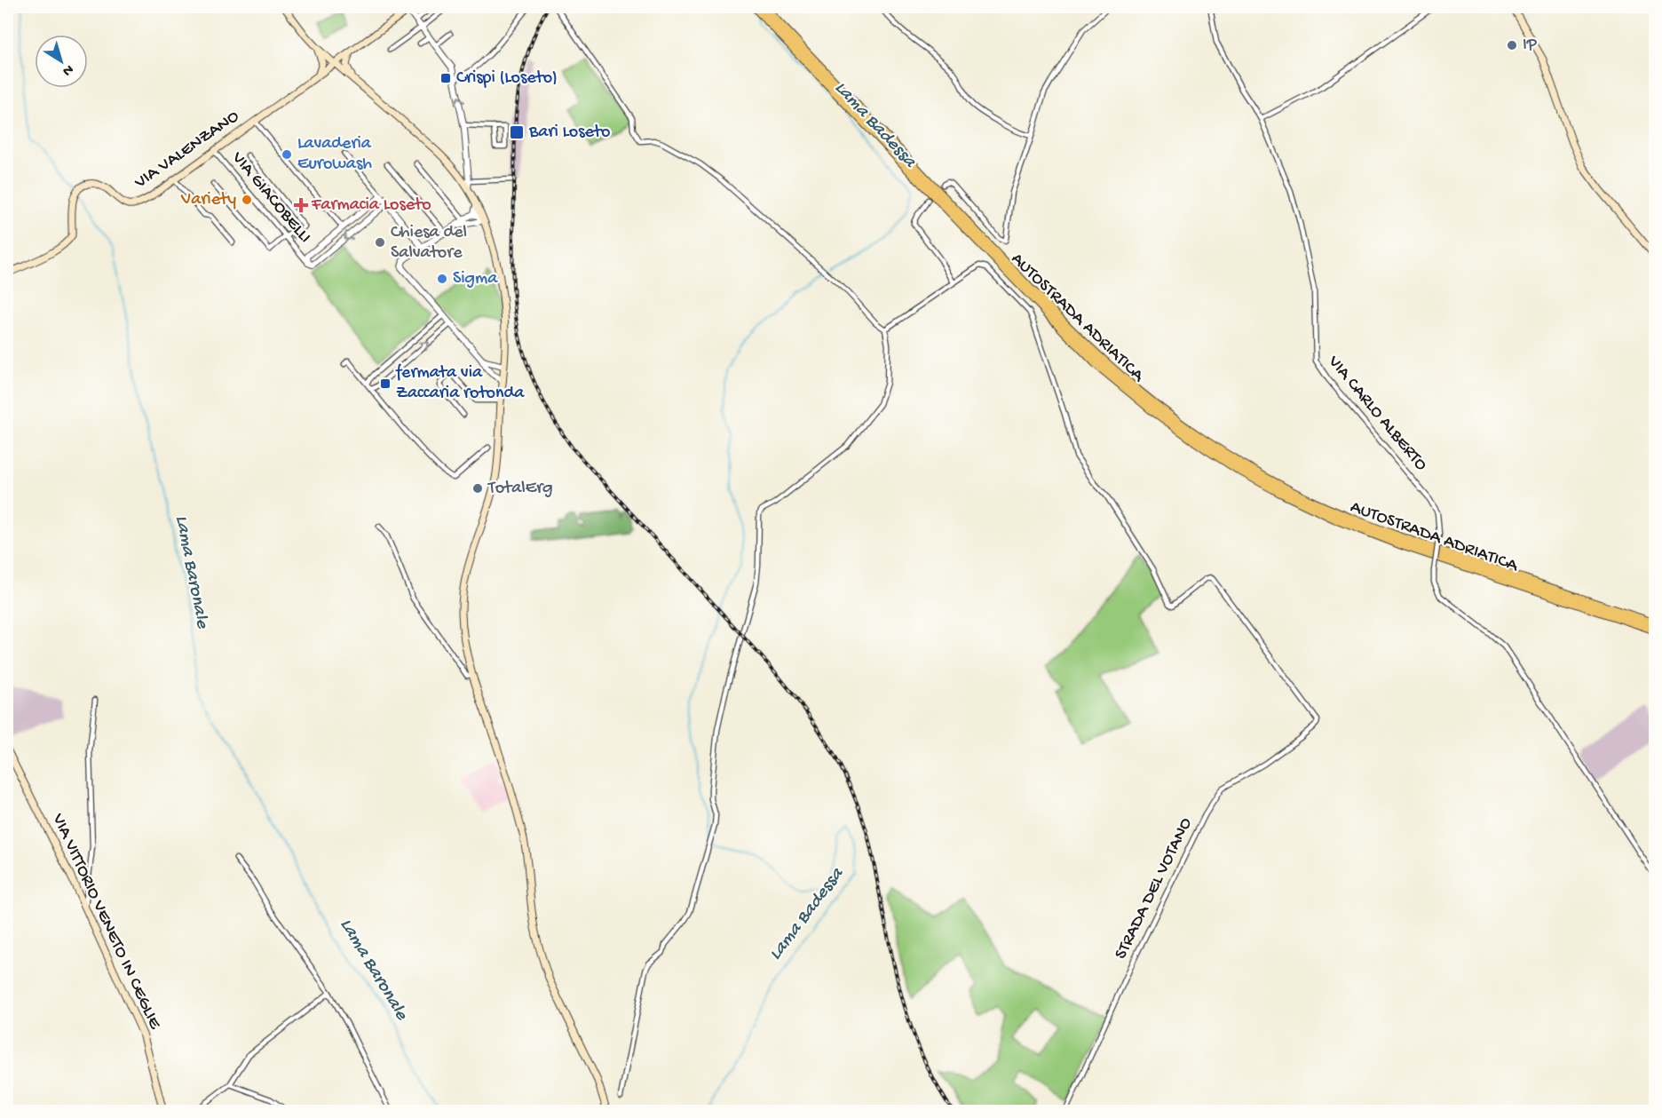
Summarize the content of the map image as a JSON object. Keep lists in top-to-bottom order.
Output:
{
  "streets": {
    "highway": ["AUTOSTRADA ADRIATICA"],
    "main road": ["VIA VALENZANO", "VIA VITTORIO VENETO IN CEGLIE"],
    "street": ["VIA GIACOBELLI", "VIA CARLO ALBERTO", "STRADA DEL VOTANO"]
  },
  "crossings": [
    ["VIA VALENZANO", "VIA GIACOBELLI"]
  ],
  "water": ["Lama Badessa", "Lama Baronale"],
  "places": {
    "other": [
      "IP",
      "Lavaderia Eurowash",
      "Variety",
      "Chiesa del Salvatore",
      "Sigma",
      "TotalErg"
    ],
    "transit": ["Crispi (Loseto)", "Bari Loseto", "fermata via Zaccaria rotonda"],
    "health": ["Farmacia Loseto"]
  },
  "north": "bottom right"
}
